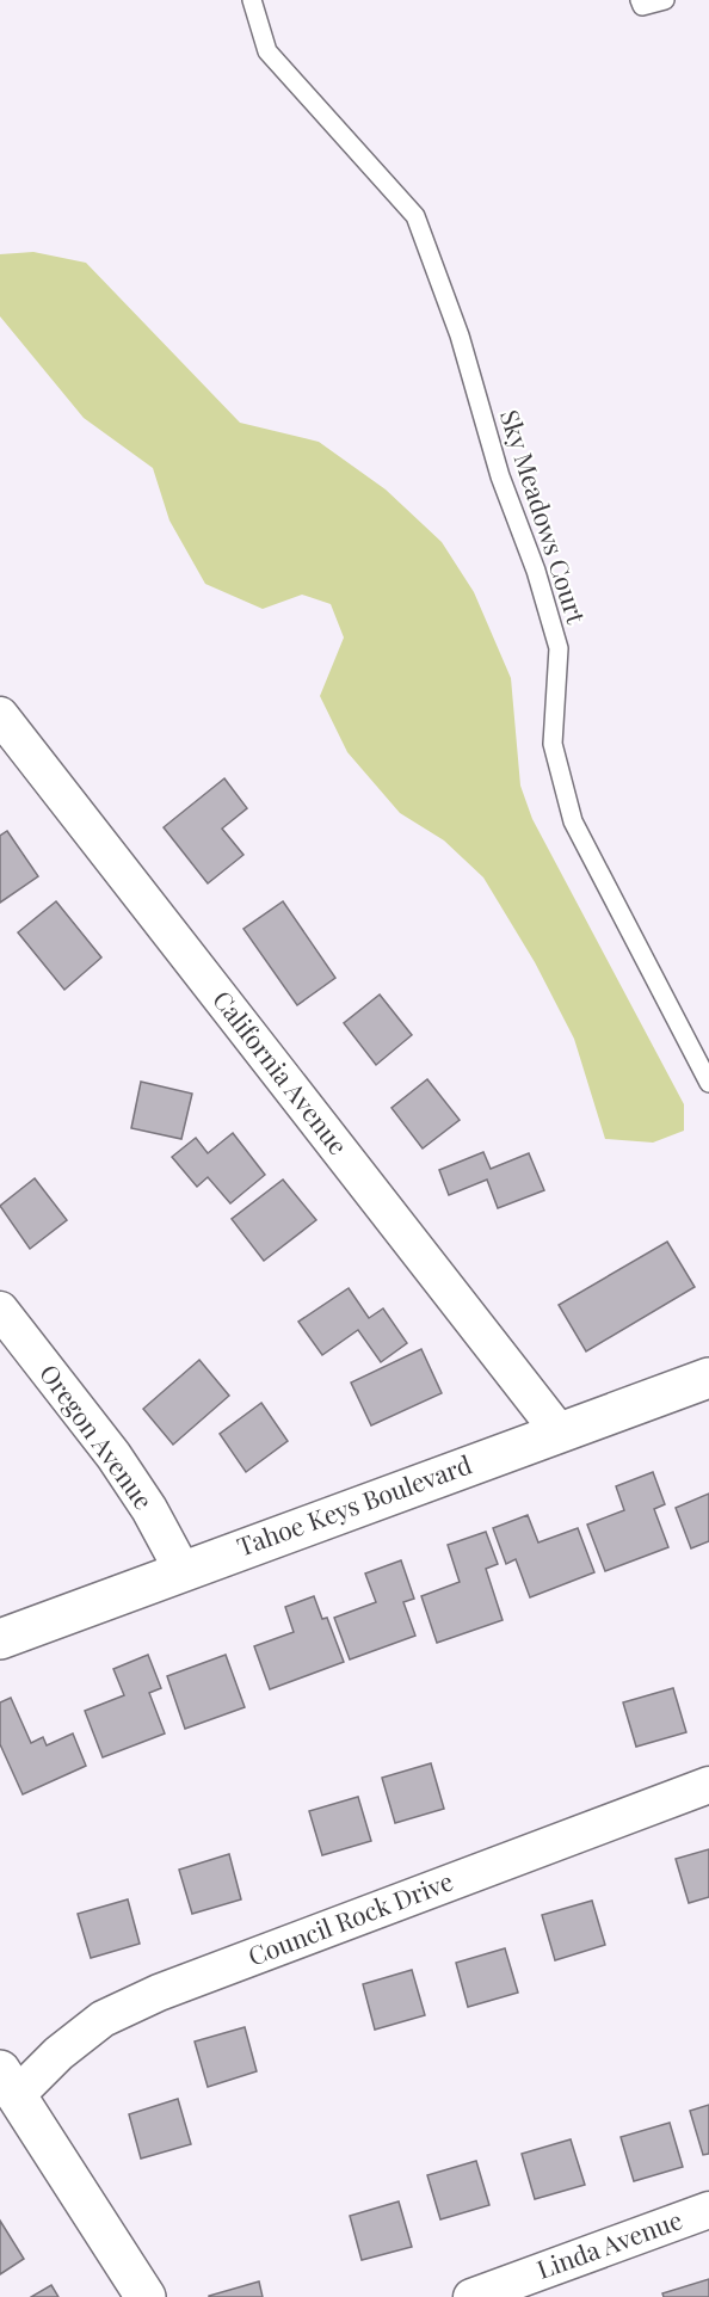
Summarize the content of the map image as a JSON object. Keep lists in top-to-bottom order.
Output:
{
  "streets": {
    "street": [
      "California Avenue",
      "Oregon Avenue",
      "Tahoe Keys Boulevard",
      "Council Rock Drive",
      "Linda Avenue"
    ],
    "lane": ["Sky Meadows Court"]
  },
  "crossings": [
    ["California Avenue", "Tahoe Keys Boulevard"],
    ["Oregon Avenue", "Tahoe Keys Boulevard"]
  ]
}
